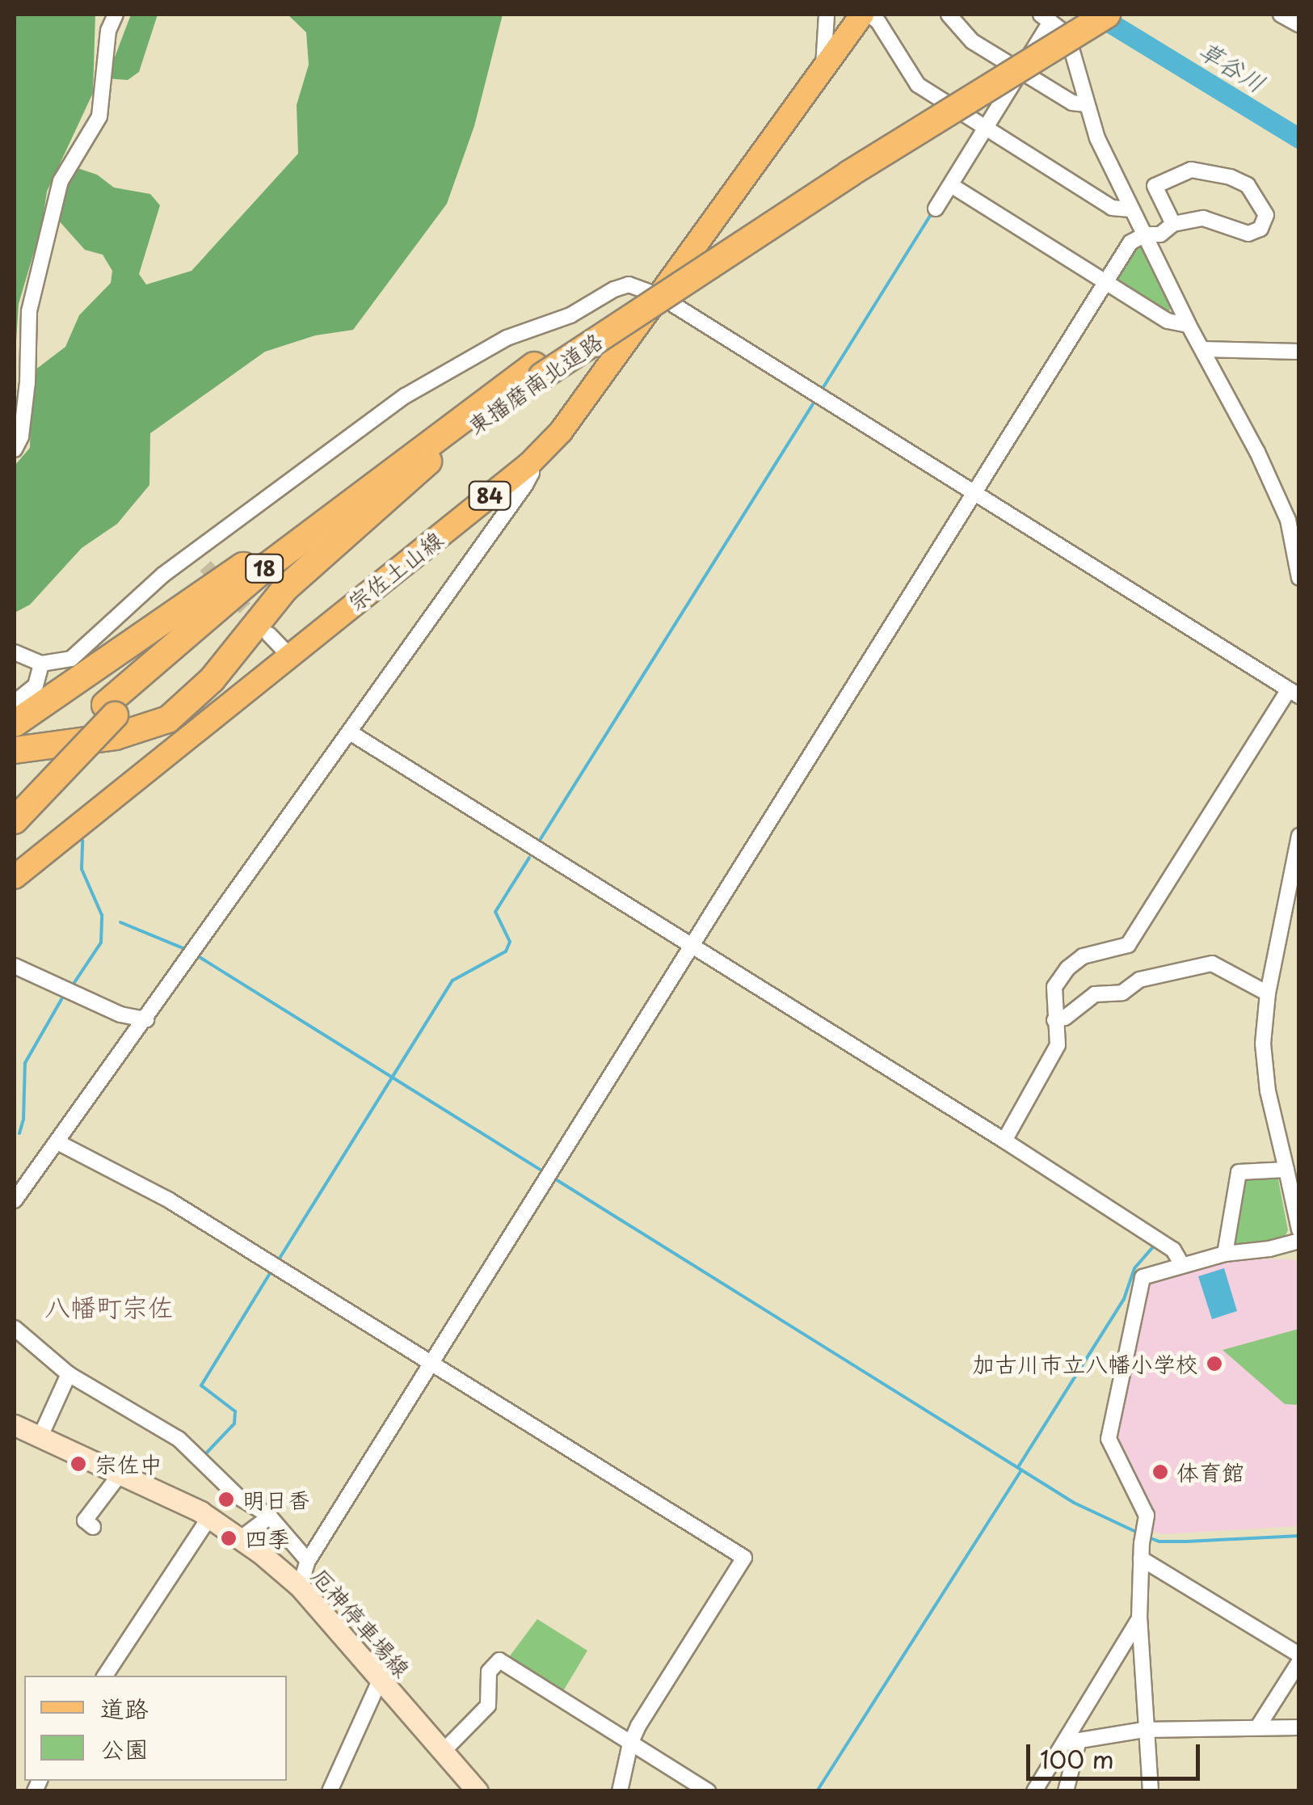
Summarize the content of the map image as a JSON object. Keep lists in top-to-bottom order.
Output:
{
  "streets": {
    "highway": ["東播磨南北道路", "18"],
    "main road": ["84", "宗佐土山線", "厄神停車場線"]
  },
  "districts": ["八幡町宗佐"],
  "water": ["草谷川"],
  "places": [
    "加古川市立八幡小学校",
    "宗佐中",
    "体育館",
    "明日香",
    "四季"
  ],
  "legend": ["道路", "公園"],
  "scale_bar": "100 m"
}
